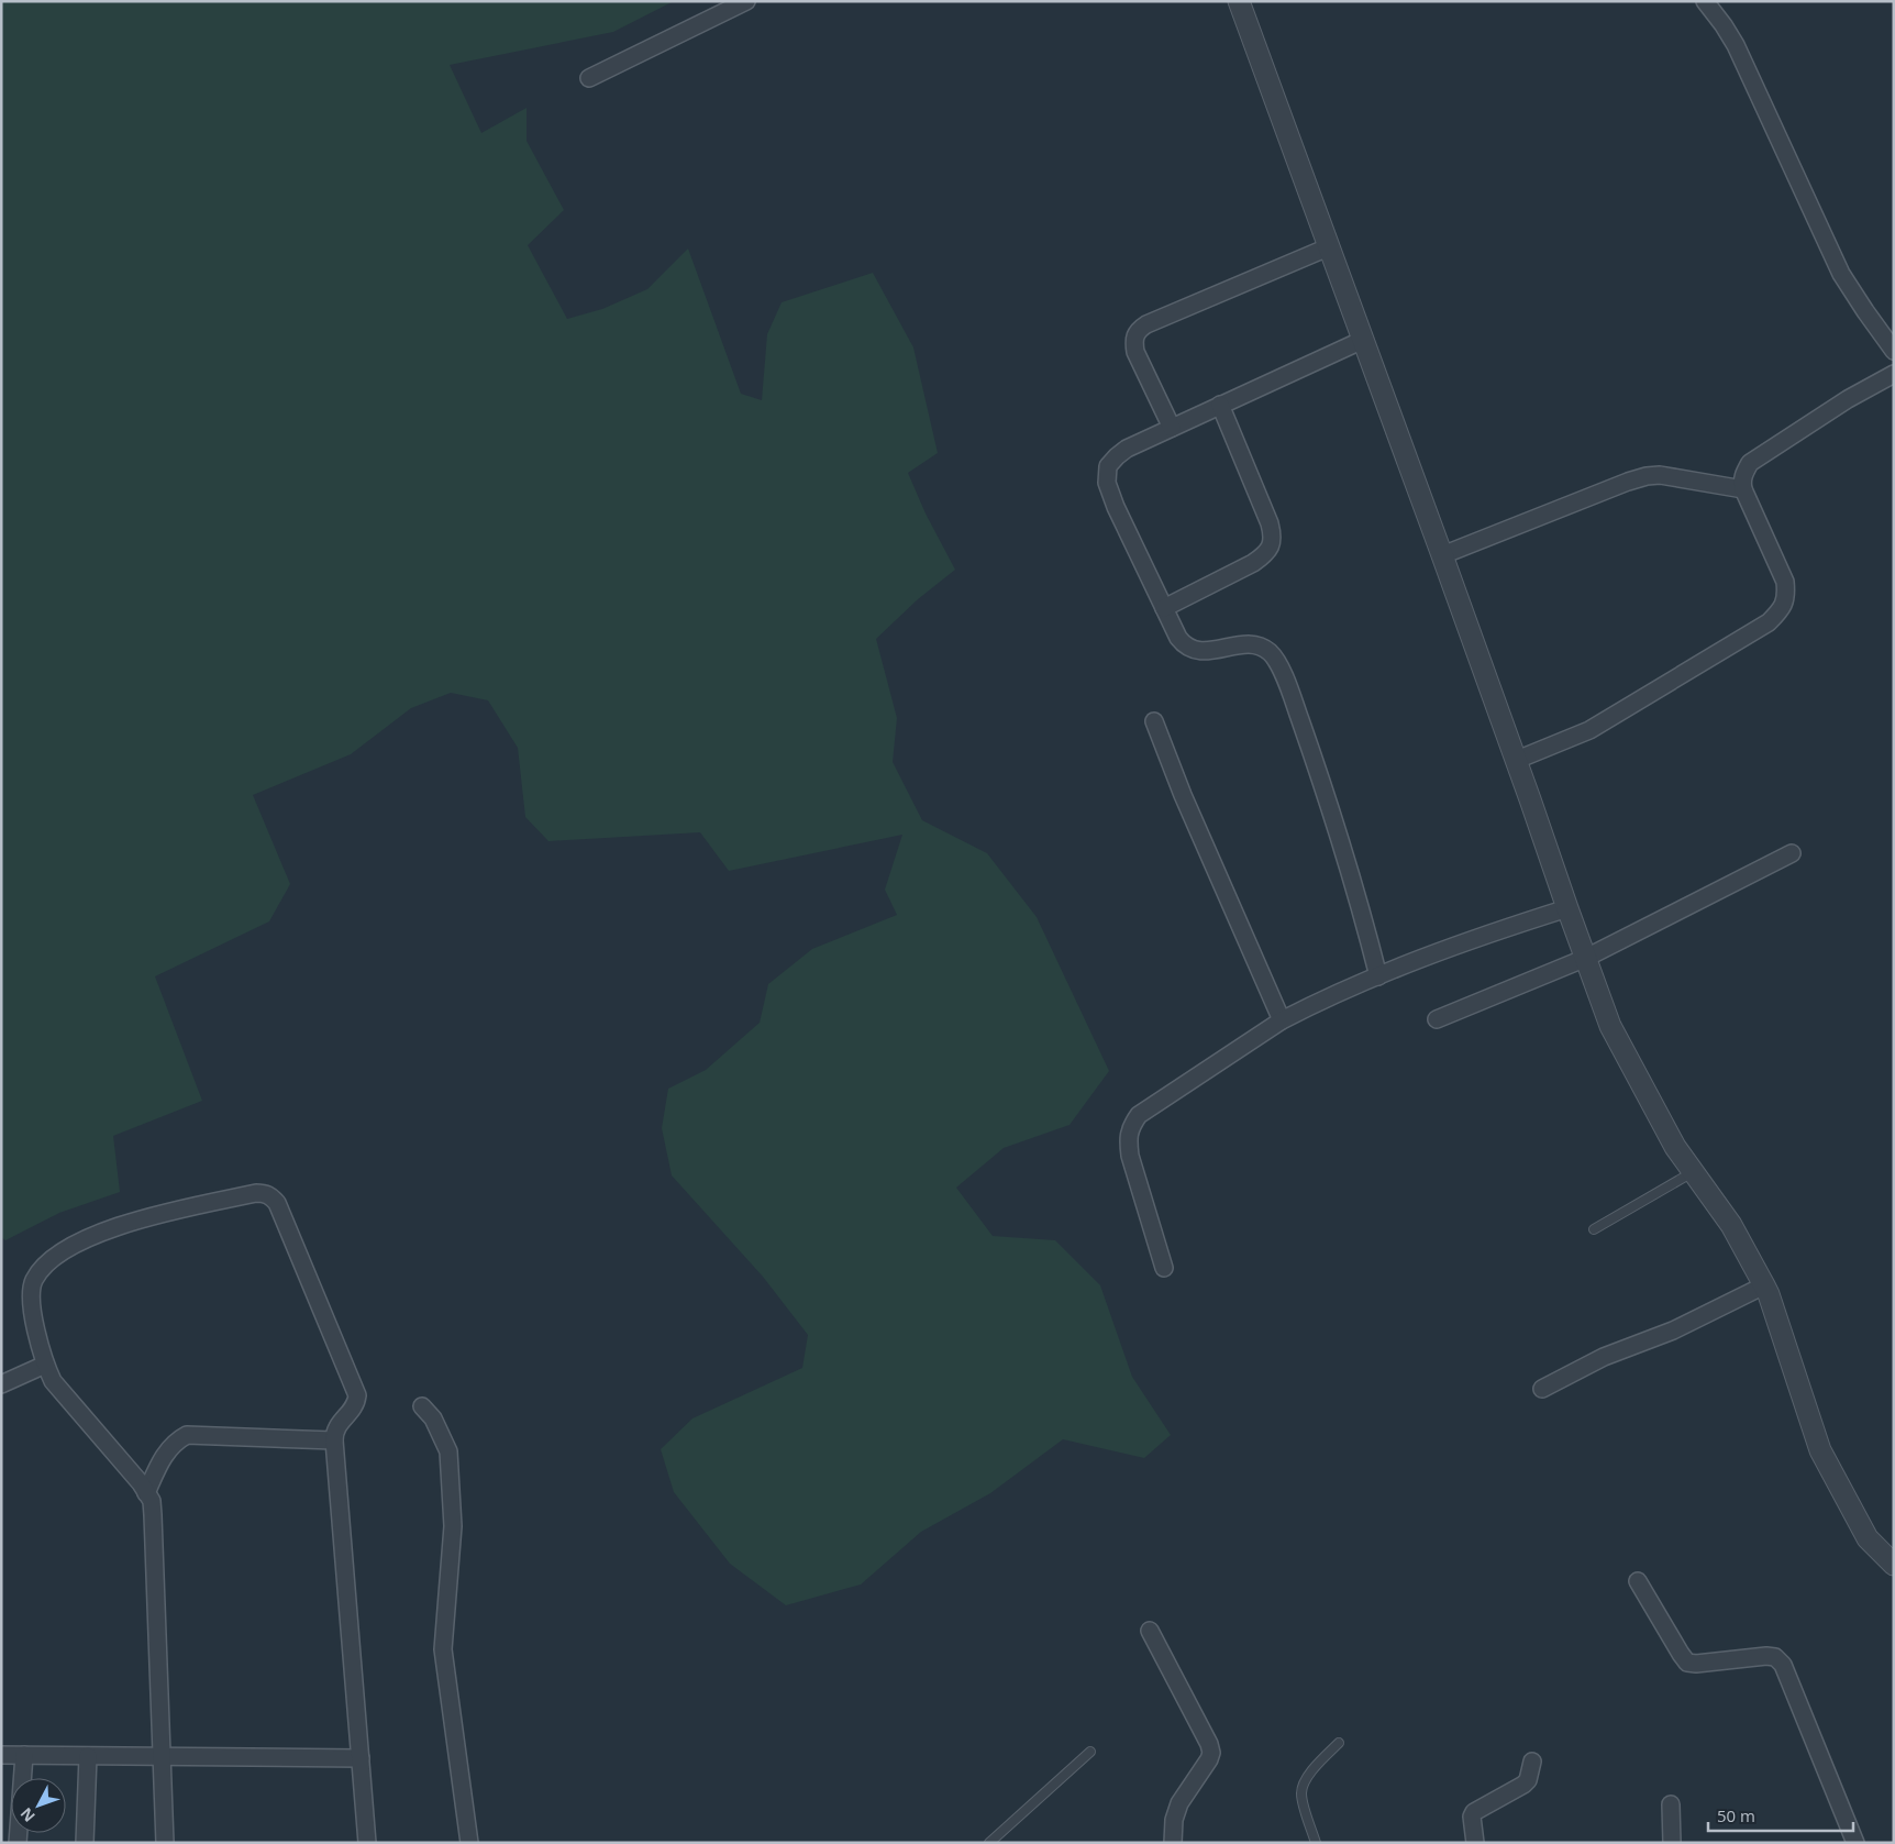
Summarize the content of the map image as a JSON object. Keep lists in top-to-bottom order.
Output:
{
  "scale_bar": "50 m",
  "north": "bottom left"
}
